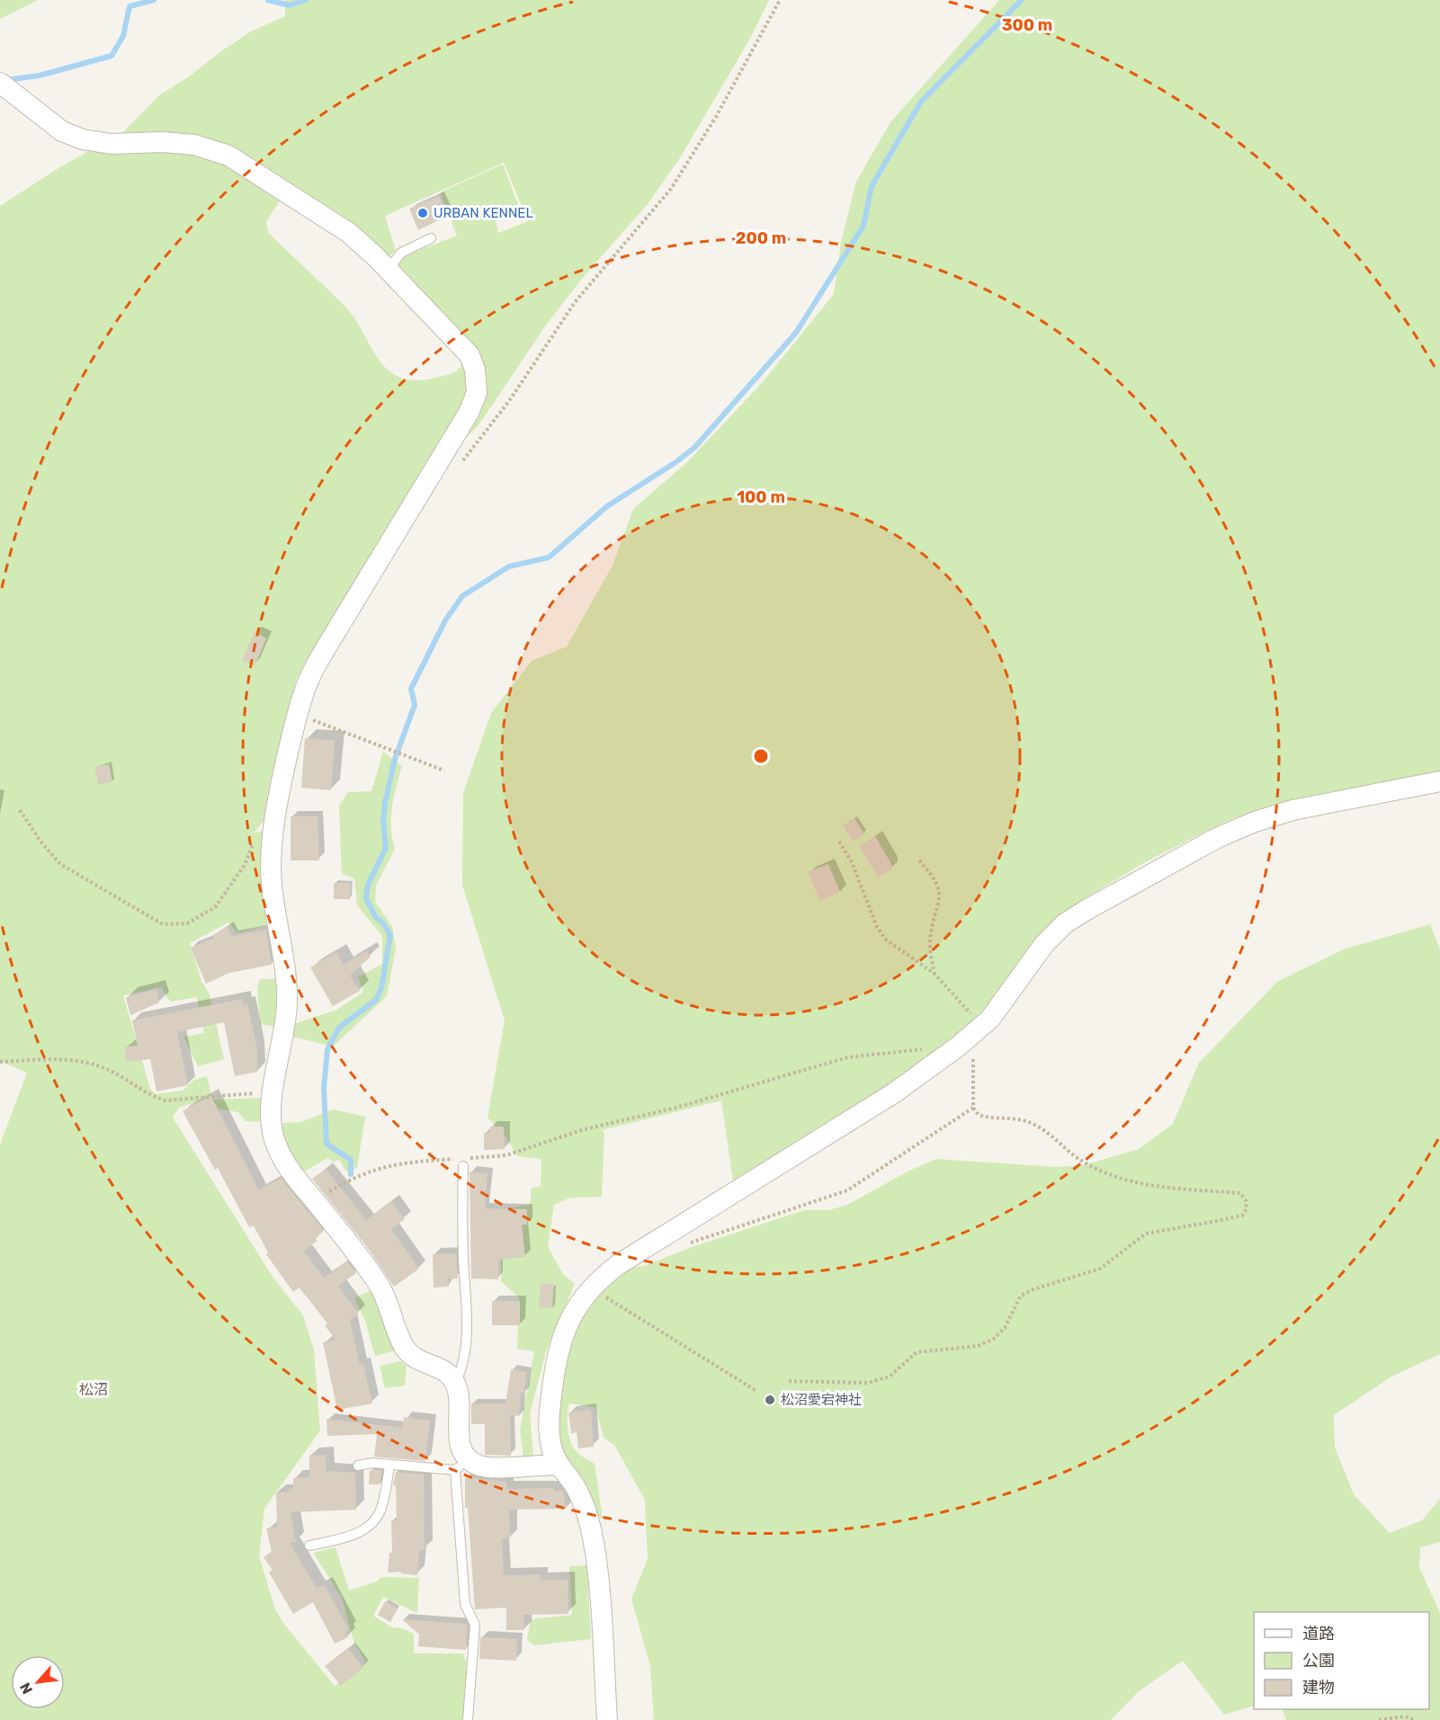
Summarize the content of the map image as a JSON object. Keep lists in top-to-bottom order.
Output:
{
  "districts": ["松沼"],
  "places": ["URBAN KENNEL", "松沼愛宕神社"],
  "legend": ["道路", "公園", "建物"],
  "north": "bottom left",
  "rings": ["300 m", "200 m", "100 m"]
}
